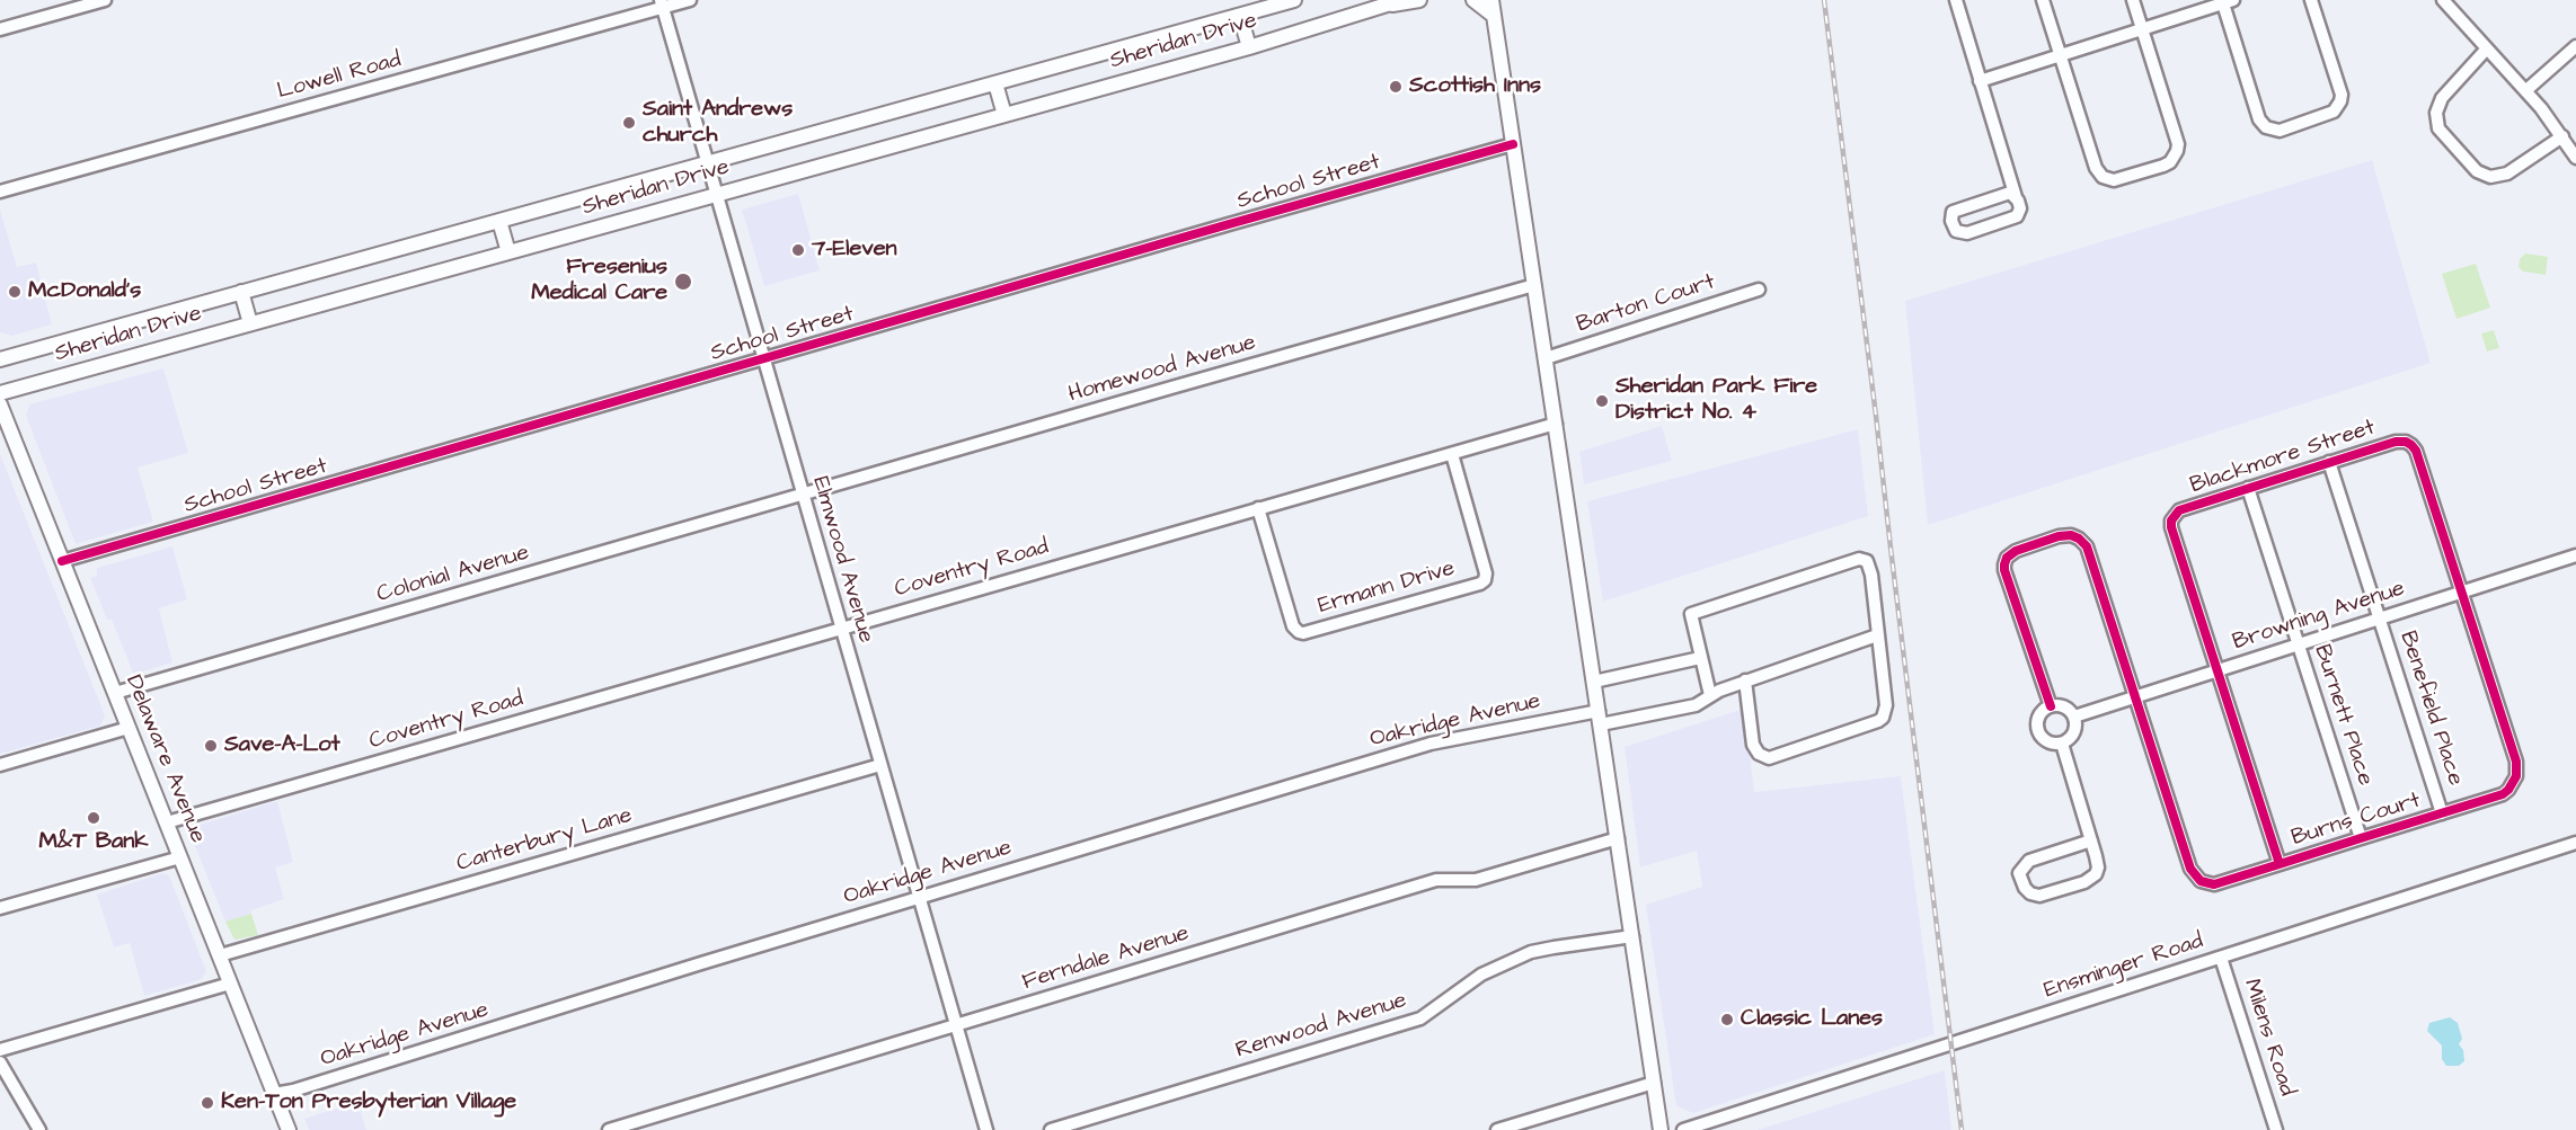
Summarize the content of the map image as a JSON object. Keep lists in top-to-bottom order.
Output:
{
  "streets": {
    "main road": ["Sheridan Drive", "Delaware Avenue"],
    "street": [
      "Lowell Road",
      "School Street",
      "Barton Court",
      "Homewood Avenue",
      "Blackmore Street",
      "Elmwood Avenue",
      "Coventry Road",
      "Colonial Avenue",
      "Ermann Drive",
      "Browning Avenue",
      "Benefield Place",
      "Burnett Place",
      "Oakridge Avenue",
      "Burns Court",
      "Canterbury Lane",
      "Ferndale Avenue",
      "Ensminger Road",
      "Renwood Avenue",
      "Milens Road"
    ]
  },
  "crossings": [
    ["Sheridan Drive", "Elmwood Avenue"],
    ["Lowell Road", "Elmwood Avenue"],
    ["School Street", "Elmwood Avenue"],
    ["School Street", "Delaware Avenue"],
    ["Homewood Avenue", "Elmwood Avenue"],
    ["Homewood Avenue", "Colonial Avenue"],
    ["Blackmore Street", "Browning Avenue"],
    ["Blackmore Street", "Benefield Place"],
    ["Blackmore Street", "Burnett Place"],
    ["Blackmore Street", "Burns Court"],
    ["Elmwood Avenue", "Coventry Road"],
    ["Elmwood Avenue", "Colonial Avenue"],
    ["Elmwood Avenue", "Oakridge Avenue"],
    ["Elmwood Avenue", "Canterbury Lane"],
    ["Elmwood Avenue", "Ferndale Avenue"],
    ["Coventry Road", "Ermann Drive"],
    ["Coventry Road", "Delaware Avenue"],
    ["Colonial Avenue", "Delaware Avenue"],
    ["Browning Avenue", "Benefield Place"],
    ["Browning Avenue", "Burnett Place"],
    ["Browning Avenue", "Burns Court"],
    ["Benefield Place", "Burns Court"],
    ["Burnett Place", "Burns Court"],
    ["Oakridge Avenue", "Delaware Avenue"],
    ["Delaware Avenue", "Canterbury Lane"],
    ["Ensminger Road", "Milens Road"]
  ],
  "places": [
    "Scottish Inns",
    "Saint Andrews church",
    "7-Eleven",
    "Fresenius Medical Care",
    "McDonald's",
    "Sheridan Park Fire District No. 4",
    "Save-A-Lot",
    "M&T Bank",
    "Classic Lanes",
    "Ken-Ton Presbyterian Village"
  ]
}
